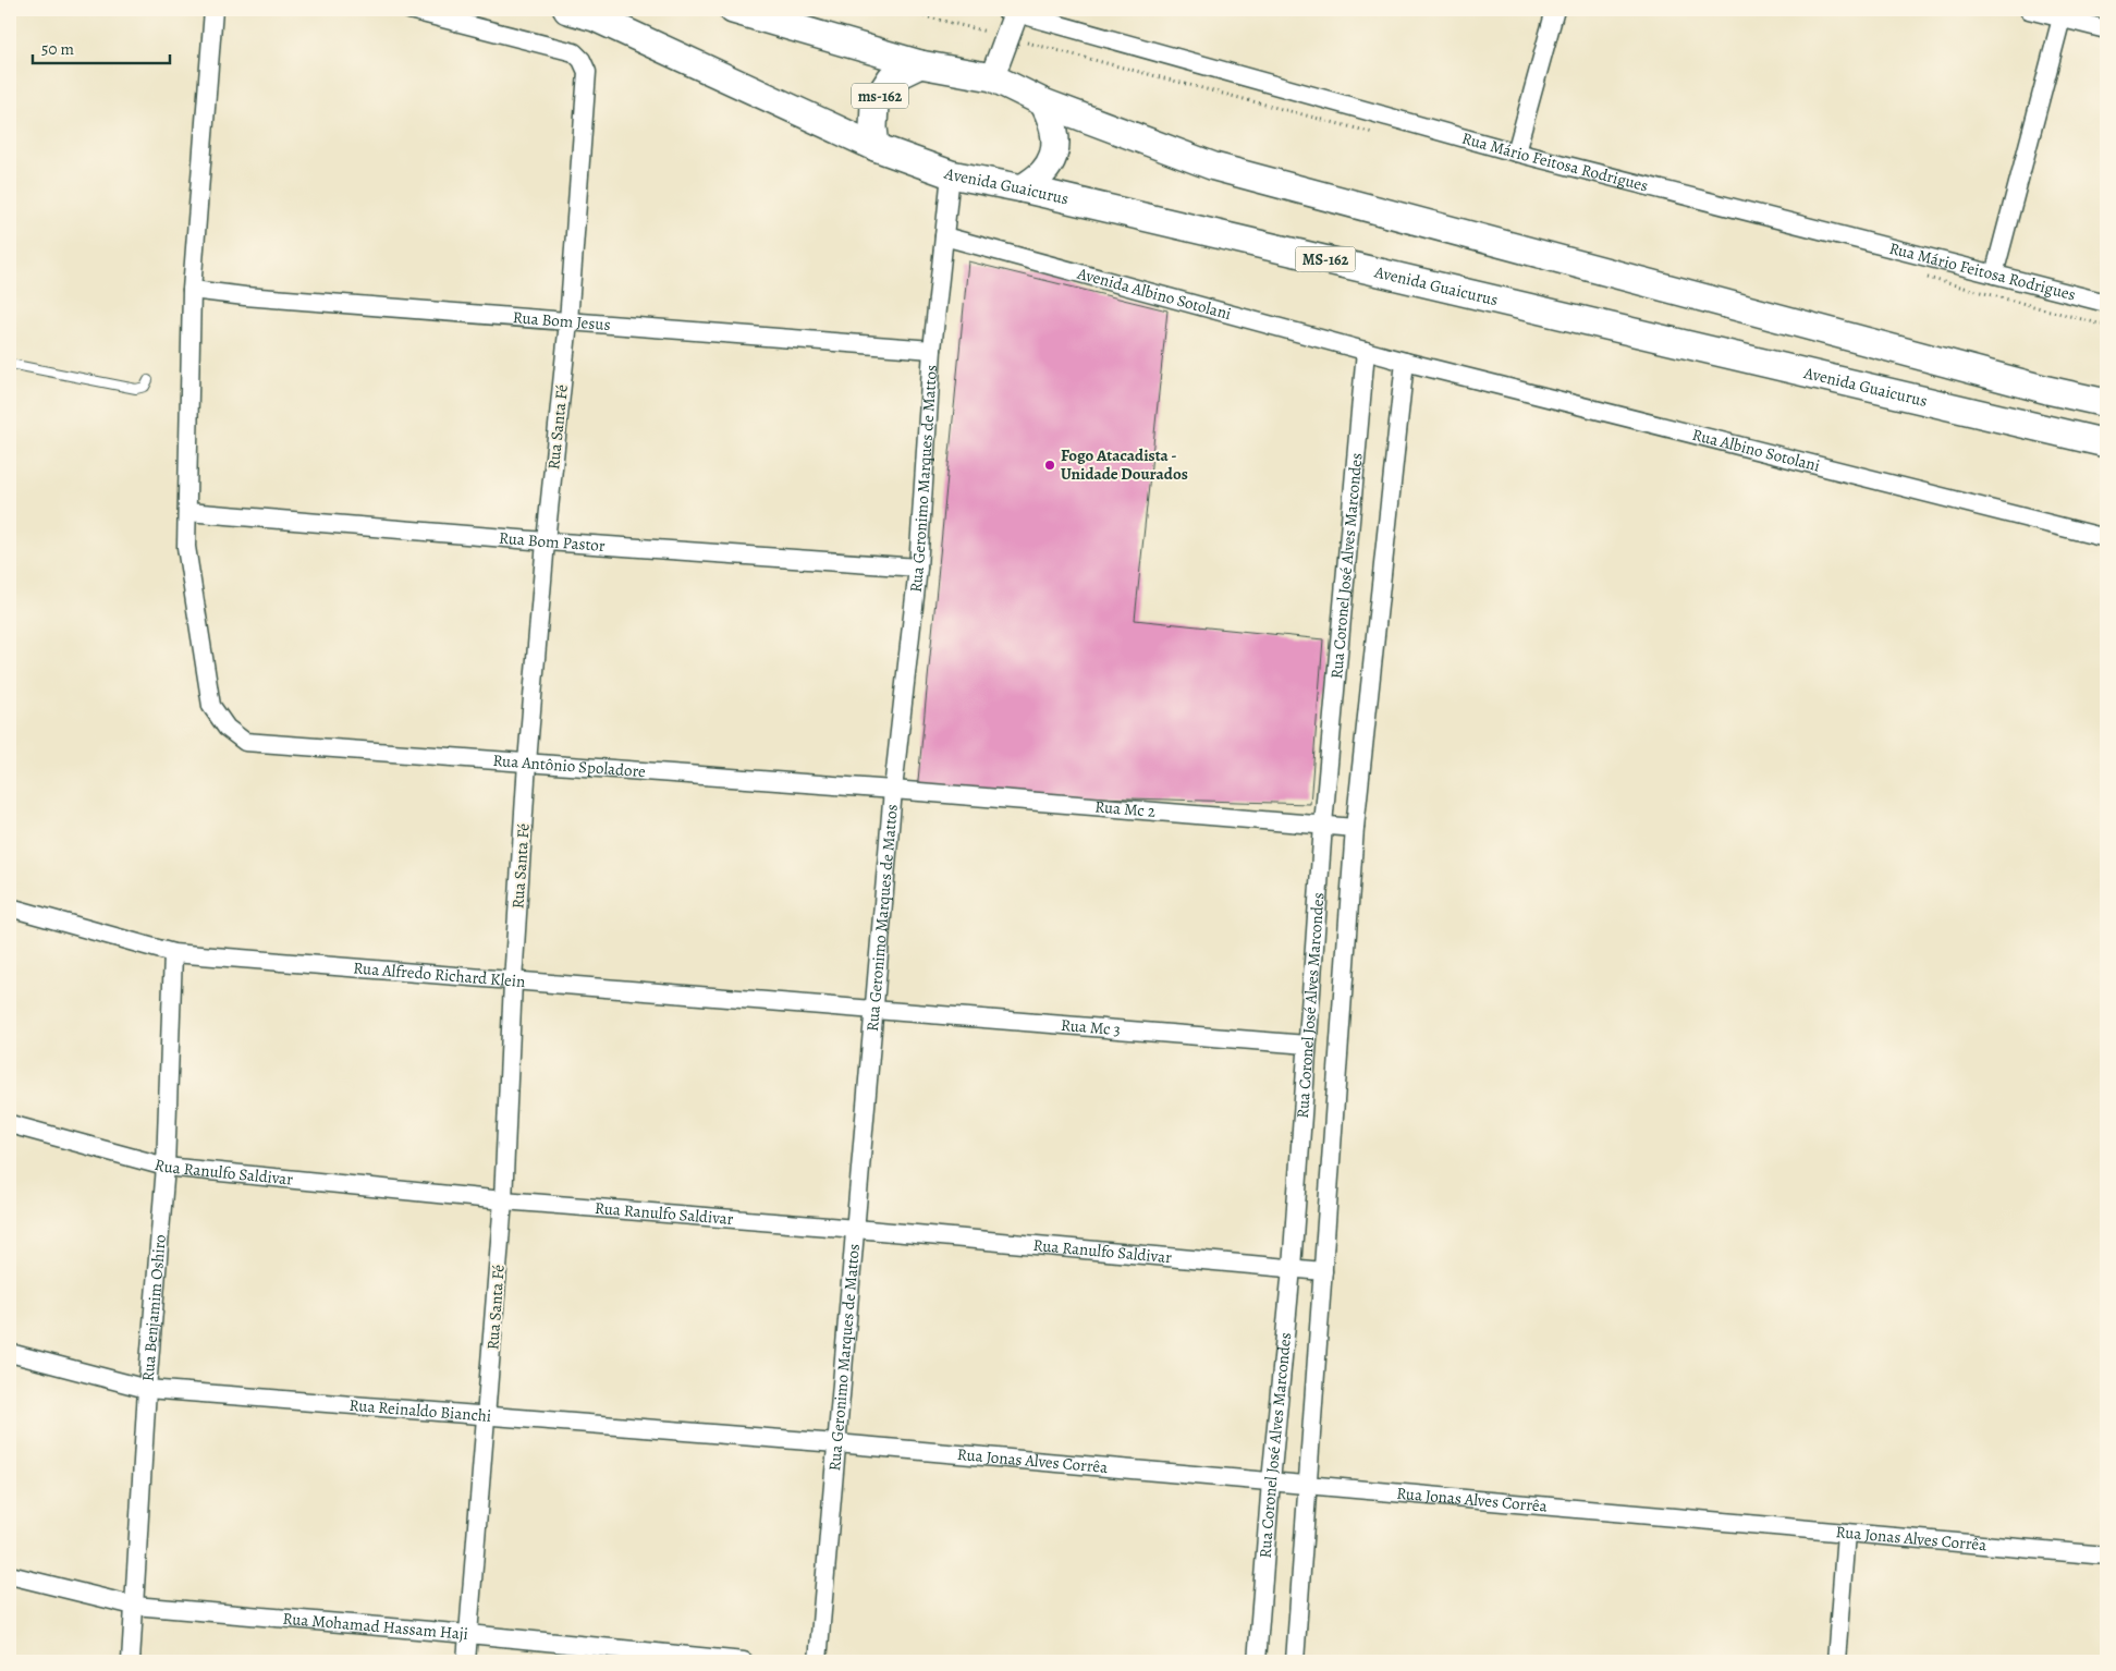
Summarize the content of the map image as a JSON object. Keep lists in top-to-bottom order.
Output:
{
  "streets": {
    "main road": ["ms-162", "Avenida Guaicurus", "MS-162"],
    "street": [
      "Rua Mário Feitosa Rodrigues",
      "Avenida Albino Sotolani",
      "Rua Bom Jesus",
      "Rua Santa Fé",
      "Rua Albino Sotolani",
      "Rua Geronimo Marques de Mattos",
      "Rua Bom Pastor",
      "Rua Coronel José Alves Marcondes",
      "Rua Antônio Spoladore",
      "Rua Mc 2",
      "Rua Alfredo Richard Klein",
      "Rua Mc 3",
      "Rua Ranulfo Saldivar",
      "Rua Benjamim Oshiro",
      "Rua Reinaldo Bianchi",
      "Rua Jonas Alves Corrêa",
      "Rua Mohamad Hassam Haji"
    ]
  },
  "crossings": [
    ["ms-162", "Avenida Guaicurus"],
    ["ms-162", "MS-162"],
    ["Avenida Guaicurus", "Rua Geronimo Marques de Mattos"],
    ["Avenida Albino Sotolani", "Rua Albino Sotolani"],
    ["Avenida Albino Sotolani", "Rua Geronimo Marques de Mattos"],
    ["Avenida Albino Sotolani", "Rua Coronel José Alves Marcondes"],
    ["Rua Bom Jesus", "Rua Santa Fé"],
    ["Rua Bom Jesus", "Rua Geronimo Marques de Mattos"],
    ["Rua Santa Fé", "Rua Bom Pastor"],
    ["Rua Santa Fé", "Rua Antônio Spoladore"],
    ["Rua Santa Fé", "Rua Alfredo Richard Klein"],
    ["Rua Santa Fé", "Rua Ranulfo Saldivar"],
    ["Rua Santa Fé", "Rua Reinaldo Bianchi"],
    ["Rua Santa Fé", "Rua Mohamad Hassam Haji"],
    ["Rua Albino Sotolani", "Rua Coronel José Alves Marcondes"],
    ["Rua Geronimo Marques de Mattos", "Rua Bom Pastor"],
    ["Rua Geronimo Marques de Mattos", "Rua Antônio Spoladore"],
    ["Rua Geronimo Marques de Mattos", "Rua Mc 2"],
    ["Rua Geronimo Marques de Mattos", "Rua Alfredo Richard Klein"],
    ["Rua Geronimo Marques de Mattos", "Rua Mc 3"],
    ["Rua Geronimo Marques de Mattos", "Rua Ranulfo Saldivar"],
    ["Rua Geronimo Marques de Mattos", "Rua Reinaldo Bianchi"],
    ["Rua Geronimo Marques de Mattos", "Rua Jonas Alves Corrêa"],
    ["Rua Bom Pastor", "Rua Antônio Spoladore"],
    ["Rua Coronel José Alves Marcondes", "Rua Mc 2"],
    ["Rua Coronel José Alves Marcondes", "Rua Mc 3"],
    ["Rua Coronel José Alves Marcondes", "Rua Ranulfo Saldivar"],
    ["Rua Coronel José Alves Marcondes", "Rua Jonas Alves Corrêa"],
    ["Rua Antônio Spoladore", "Rua Mc 2"],
    ["Rua Alfredo Richard Klein", "Rua Mc 3"],
    ["Rua Alfredo Richard Klein", "Rua Benjamim Oshiro"],
    ["Rua Ranulfo Saldivar", "Rua Benjamim Oshiro"],
    ["Rua Benjamim Oshiro", "Rua Reinaldo Bianchi"],
    ["Rua Benjamim Oshiro", "Rua Mohamad Hassam Haji"],
    ["Rua Reinaldo Bianchi", "Rua Jonas Alves Corrêa"]
  ],
  "places": ["Fogo Atacadista - Unidade Dourados"],
  "scale_bar": "50 m"
}
